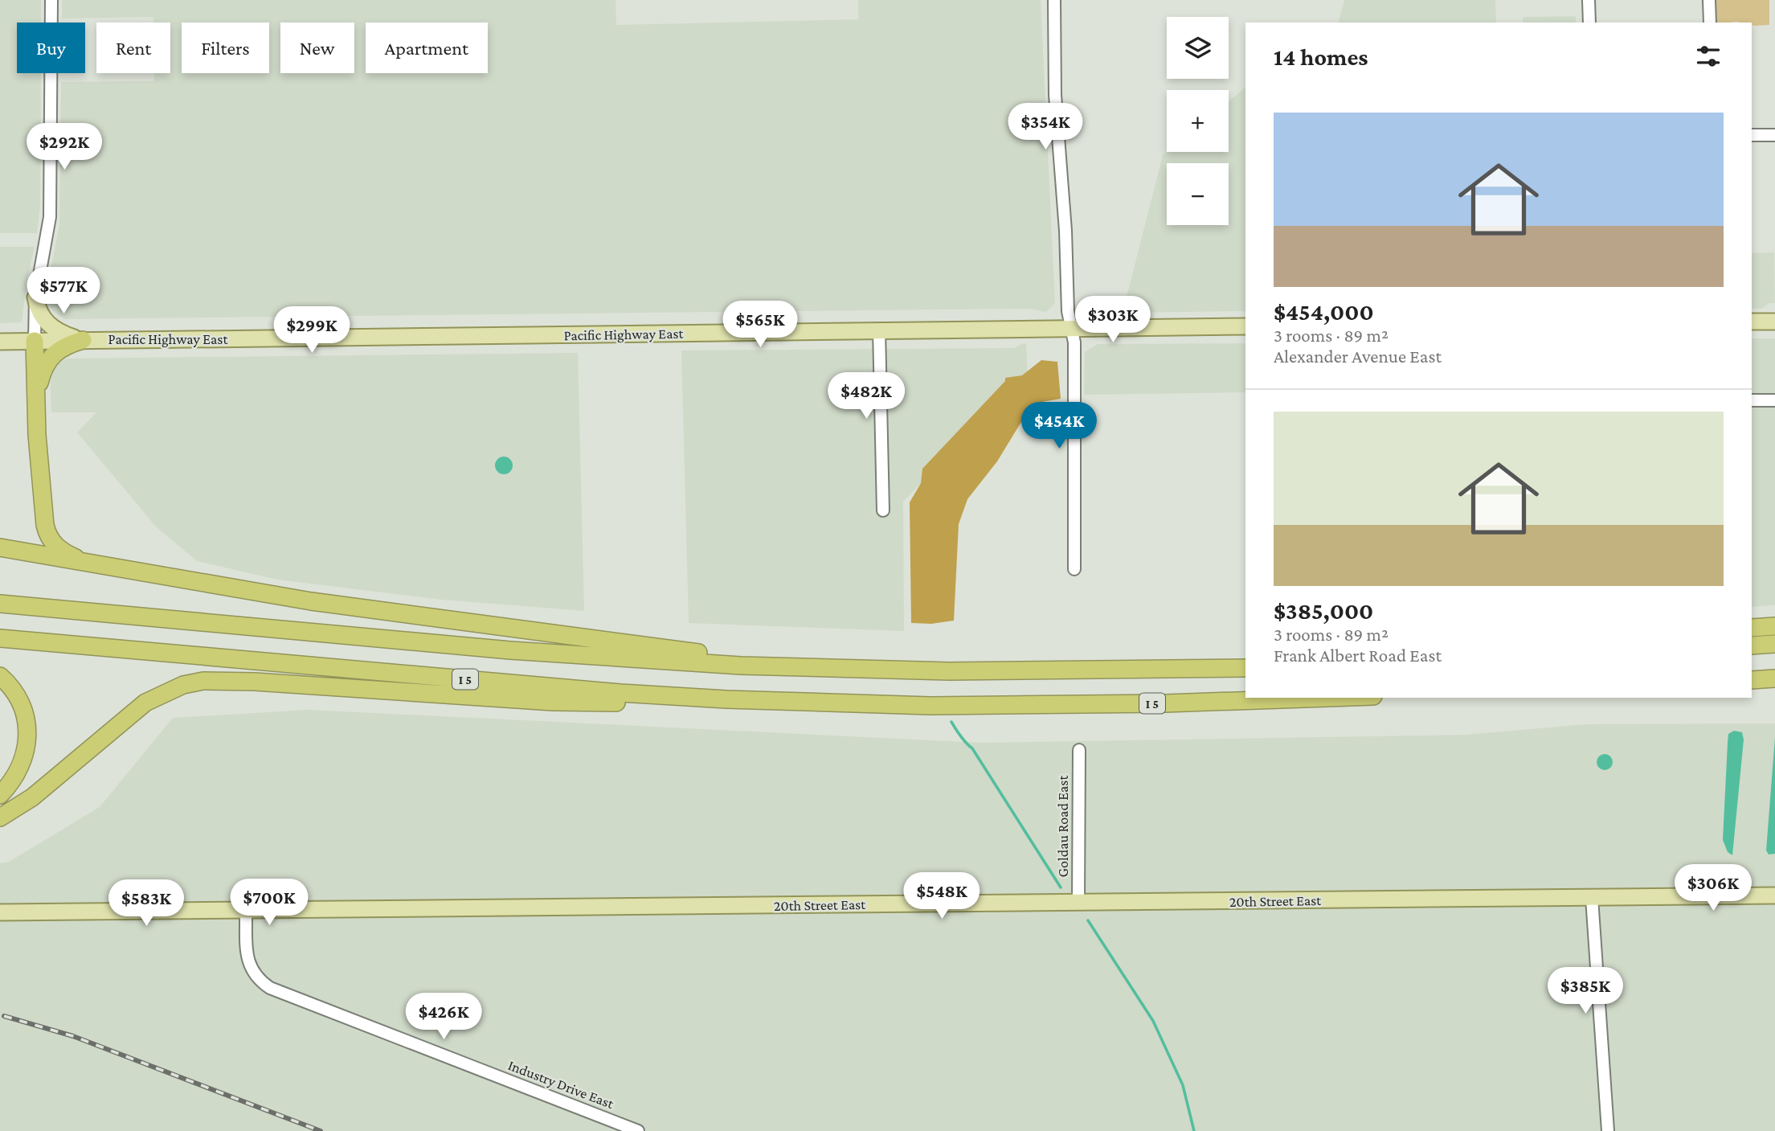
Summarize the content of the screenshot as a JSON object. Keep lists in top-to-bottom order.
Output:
{
  "streets": {
    "highway": ["I 5"],
    "main road": ["Pacific Highway East", "20th Street East"],
    "street": ["Goldau Road East", "Industry Drive East"]
  },
  "crossings": [
    ["Goldau Road East", "20th Street East"],
    ["20th Street East", "Industry Drive East"]
  ],
  "page": {
    "map_buttons": ["+", "−"],
    "chip": [
      "Buy",
      "Rent",
      "Filters",
      "New",
      "Apartment"
    ],
    "heading": "14 homes",
    "list": [
      {
        "name": "$454,000",
        "note": "3 rooms · 89 m² · Alexander Avenue East"
      },
      {
        "name": "$385,000",
        "note": "3 rooms · 89 m² · Frank Albert Road East"
      }
    ],
    "price": [
      "$354K",
      "$292K",
      "$577K",
      "$303K",
      "$565K",
      "$299K",
      "$482K",
      "$454K",
      "$306K",
      "$548K",
      "$700K",
      "$583K",
      "$385K",
      "$426K"
    ]
  }
}
